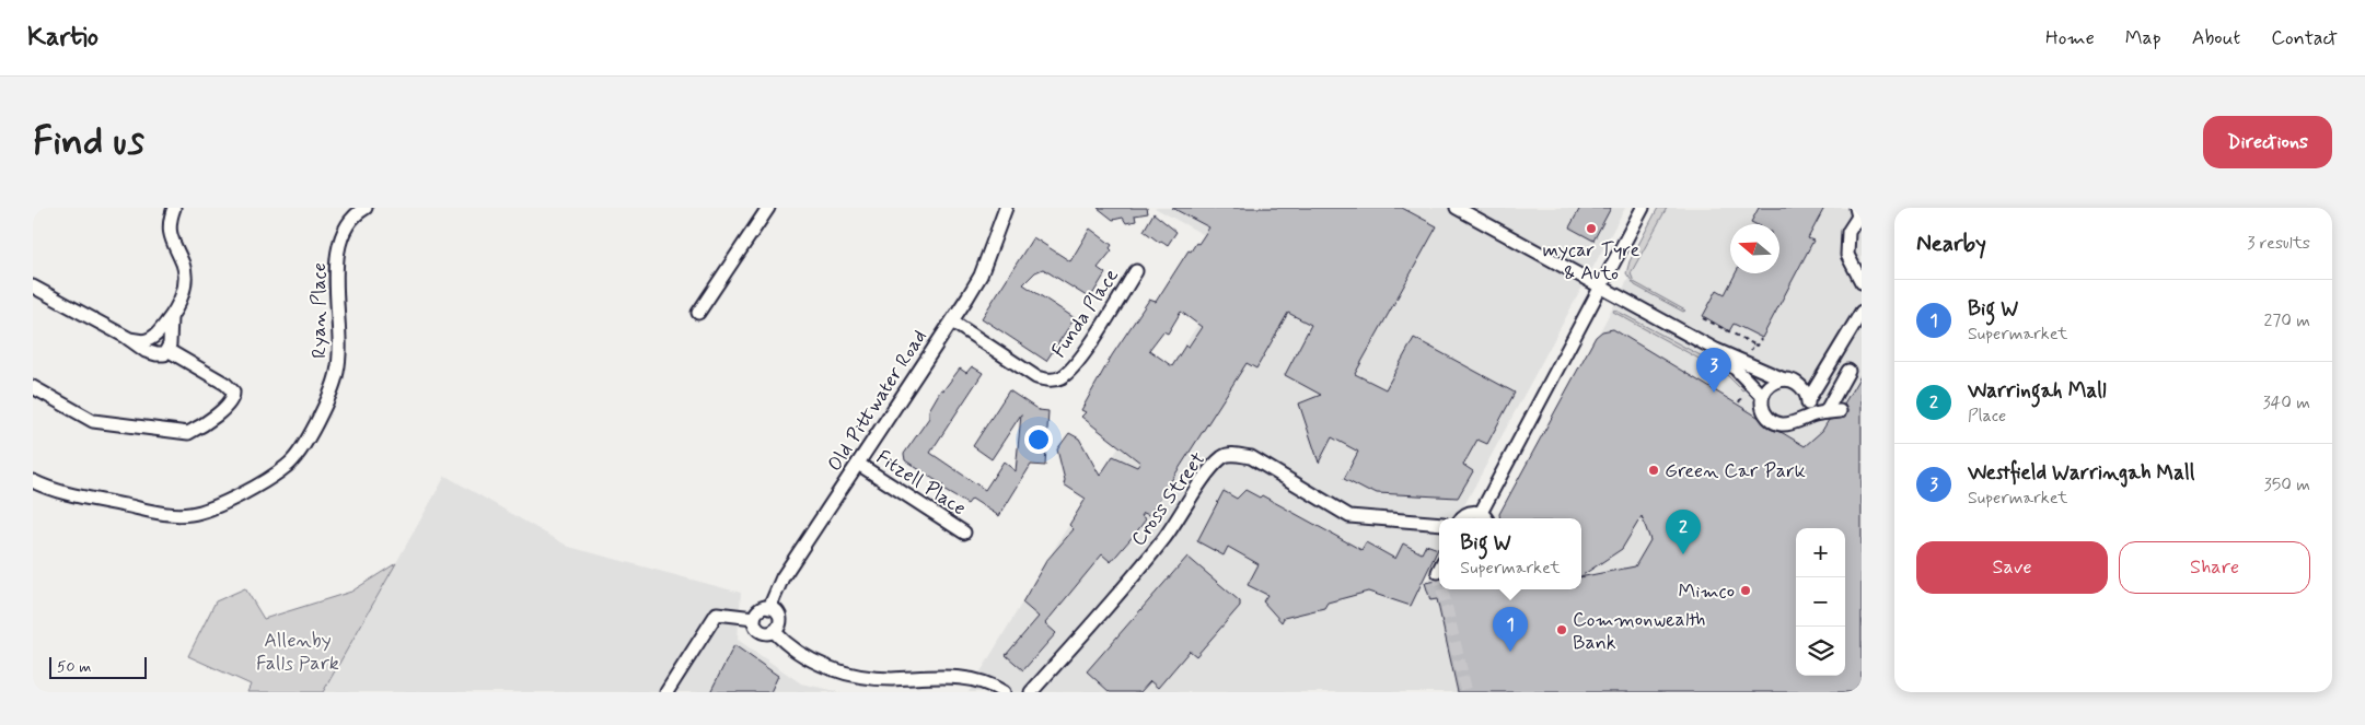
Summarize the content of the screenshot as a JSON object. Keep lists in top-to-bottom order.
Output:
{
  "streets": {
    "street": [
      "Ryan Place",
      "Funda Place",
      "Old Pittwater Road",
      "Fitzell Place",
      "Cross Street"
    ]
  },
  "crossings": [
    ["Funda Place", "Old Pittwater Road"],
    ["Old Pittwater Road", "Fitzell Place"]
  ],
  "parks": ["Allenby Falls Park"],
  "places": [
    "mycar Tyre & Auto",
    "Green Car Park",
    "Mimco",
    "Commonwealth Bank"
  ],
  "scale_bar": "50 m",
  "north": "left",
  "page": {
    "header": "Kartio",
    "nav": [
      "Home",
      "Map",
      "About",
      "Contact"
    ],
    "buttons": [
      "Directions",
      ["Save", "Share"]
    ],
    "title": "Find us",
    "heading": ["Nearby", "3 results"],
    "list": [
      {
        "mark": "1",
        "name": "Big W",
        "note": "Supermarket",
        "value": "270 m"
      },
      {
        "mark": "2",
        "name": "Warringah Mall",
        "note": "Place",
        "value": "340 m"
      },
      {
        "mark": "3",
        "name": "Westfield Warringah Mall",
        "note": "Supermarket",
        "value": "350 m"
      }
    ],
    "pins": ["3", "2", "1"],
    "popup": ["Big W", "Supermarket"],
    "map_buttons": ["+", "−"],
    "scale": "50 m"
  }
}
